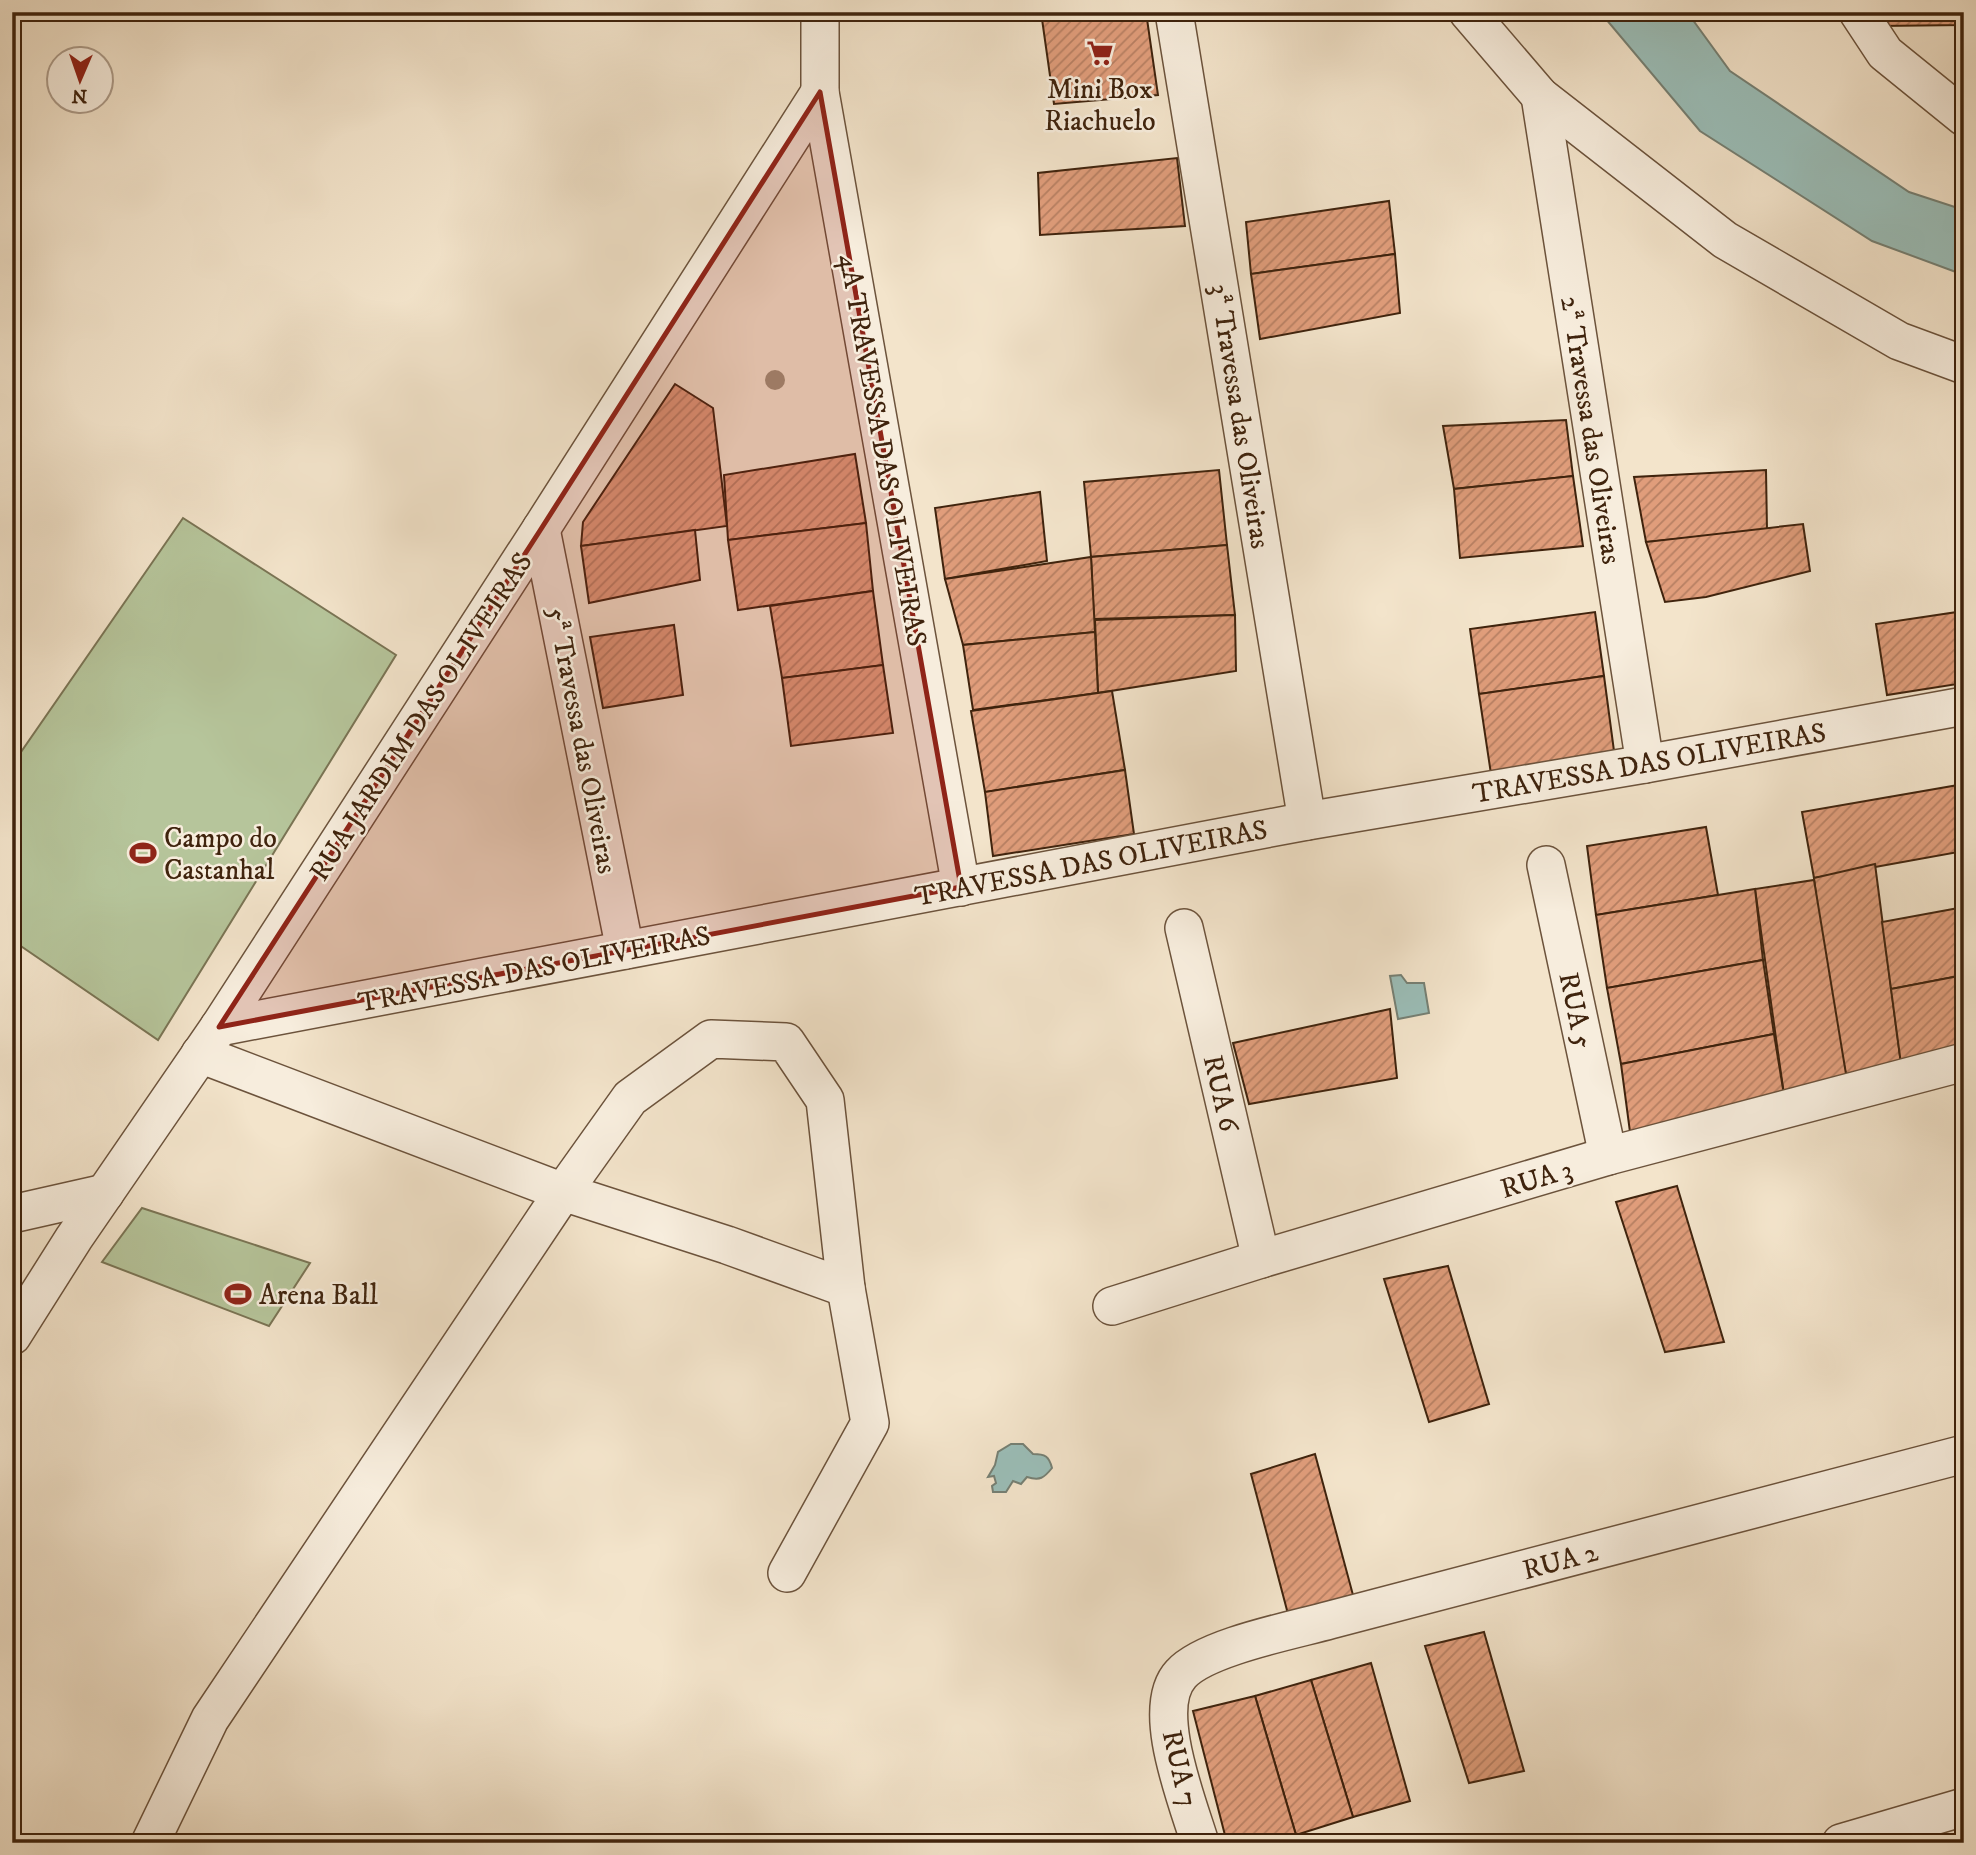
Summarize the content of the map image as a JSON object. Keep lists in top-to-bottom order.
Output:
{
  "streets": {
    "street": [
      "3ª Travessa das Oliveiras",
      "2ª Travessa das Oliveiras",
      "4A TRAVESSA DAS OLIVEIRAS",
      "RUA JARDIM DAS OLIVEIRAS",
      "5ª Travessa das Oliveiras",
      "TRAVESSA DAS OLIVEIRAS",
      "RUA 5",
      "RUA 6",
      "RUA 3",
      "RUA 2",
      "RUA 7"
    ]
  },
  "crossings": [
    ["3ª Travessa das Oliveiras", "TRAVESSA DAS OLIVEIRAS"],
    ["2ª Travessa das Oliveiras", "TRAVESSA DAS OLIVEIRAS"],
    ["4A TRAVESSA DAS OLIVEIRAS", "RUA JARDIM DAS OLIVEIRAS"],
    ["4A TRAVESSA DAS OLIVEIRAS", "TRAVESSA DAS OLIVEIRAS"],
    ["RUA JARDIM DAS OLIVEIRAS", "5ª Travessa das Oliveiras"],
    ["RUA JARDIM DAS OLIVEIRAS", "TRAVESSA DAS OLIVEIRAS"],
    ["5ª Travessa das Oliveiras", "TRAVESSA DAS OLIVEIRAS"],
    ["RUA 5", "RUA 3"],
    ["RUA 6", "RUA 3"],
    ["RUA 2", "RUA 7"]
  ],
  "places": {
    "supermarket": ["Mini Box Riachuelo"],
    "sports": ["Campo do Castanhal", "Arena Ball"]
  },
  "north": "bottom"
}
